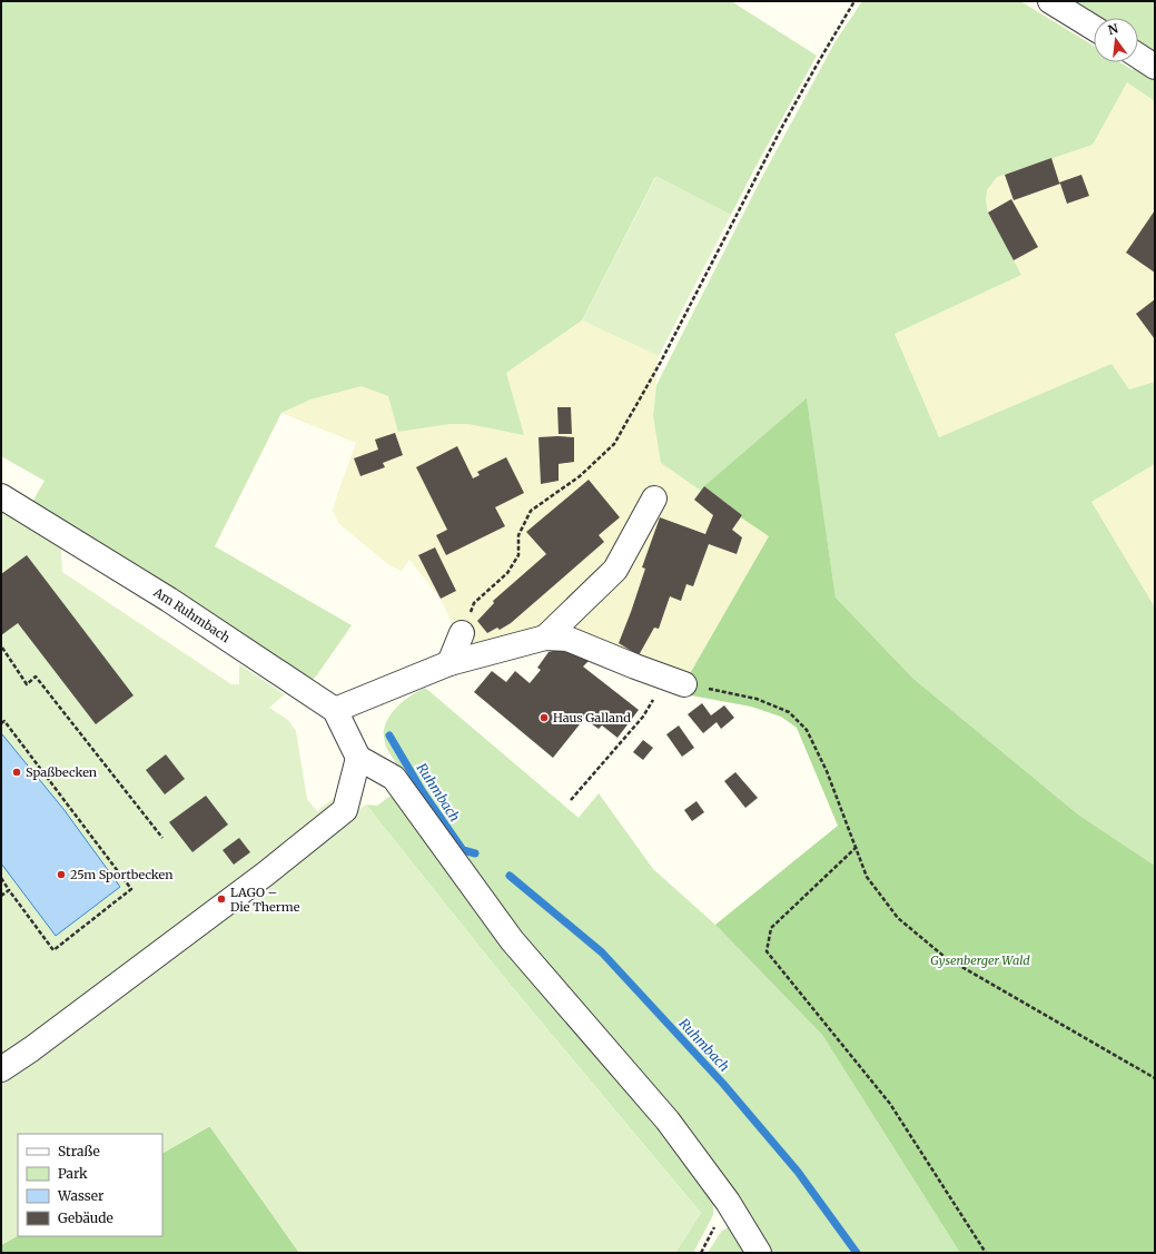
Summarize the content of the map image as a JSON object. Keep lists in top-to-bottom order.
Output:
{
  "streets": {
    "street": ["Am Ruhmbach"]
  },
  "water": ["Ruhmbach"],
  "parks": ["Gysenberger Wald"],
  "places": [
    "Haus Galland",
    "Spaßbecken",
    "25m Sportbecken",
    "LAGO – Die Therme"
  ],
  "legend": [
    "Straße",
    "Park",
    "Wasser",
    "Gebäude"
  ],
  "north": "top"
}
